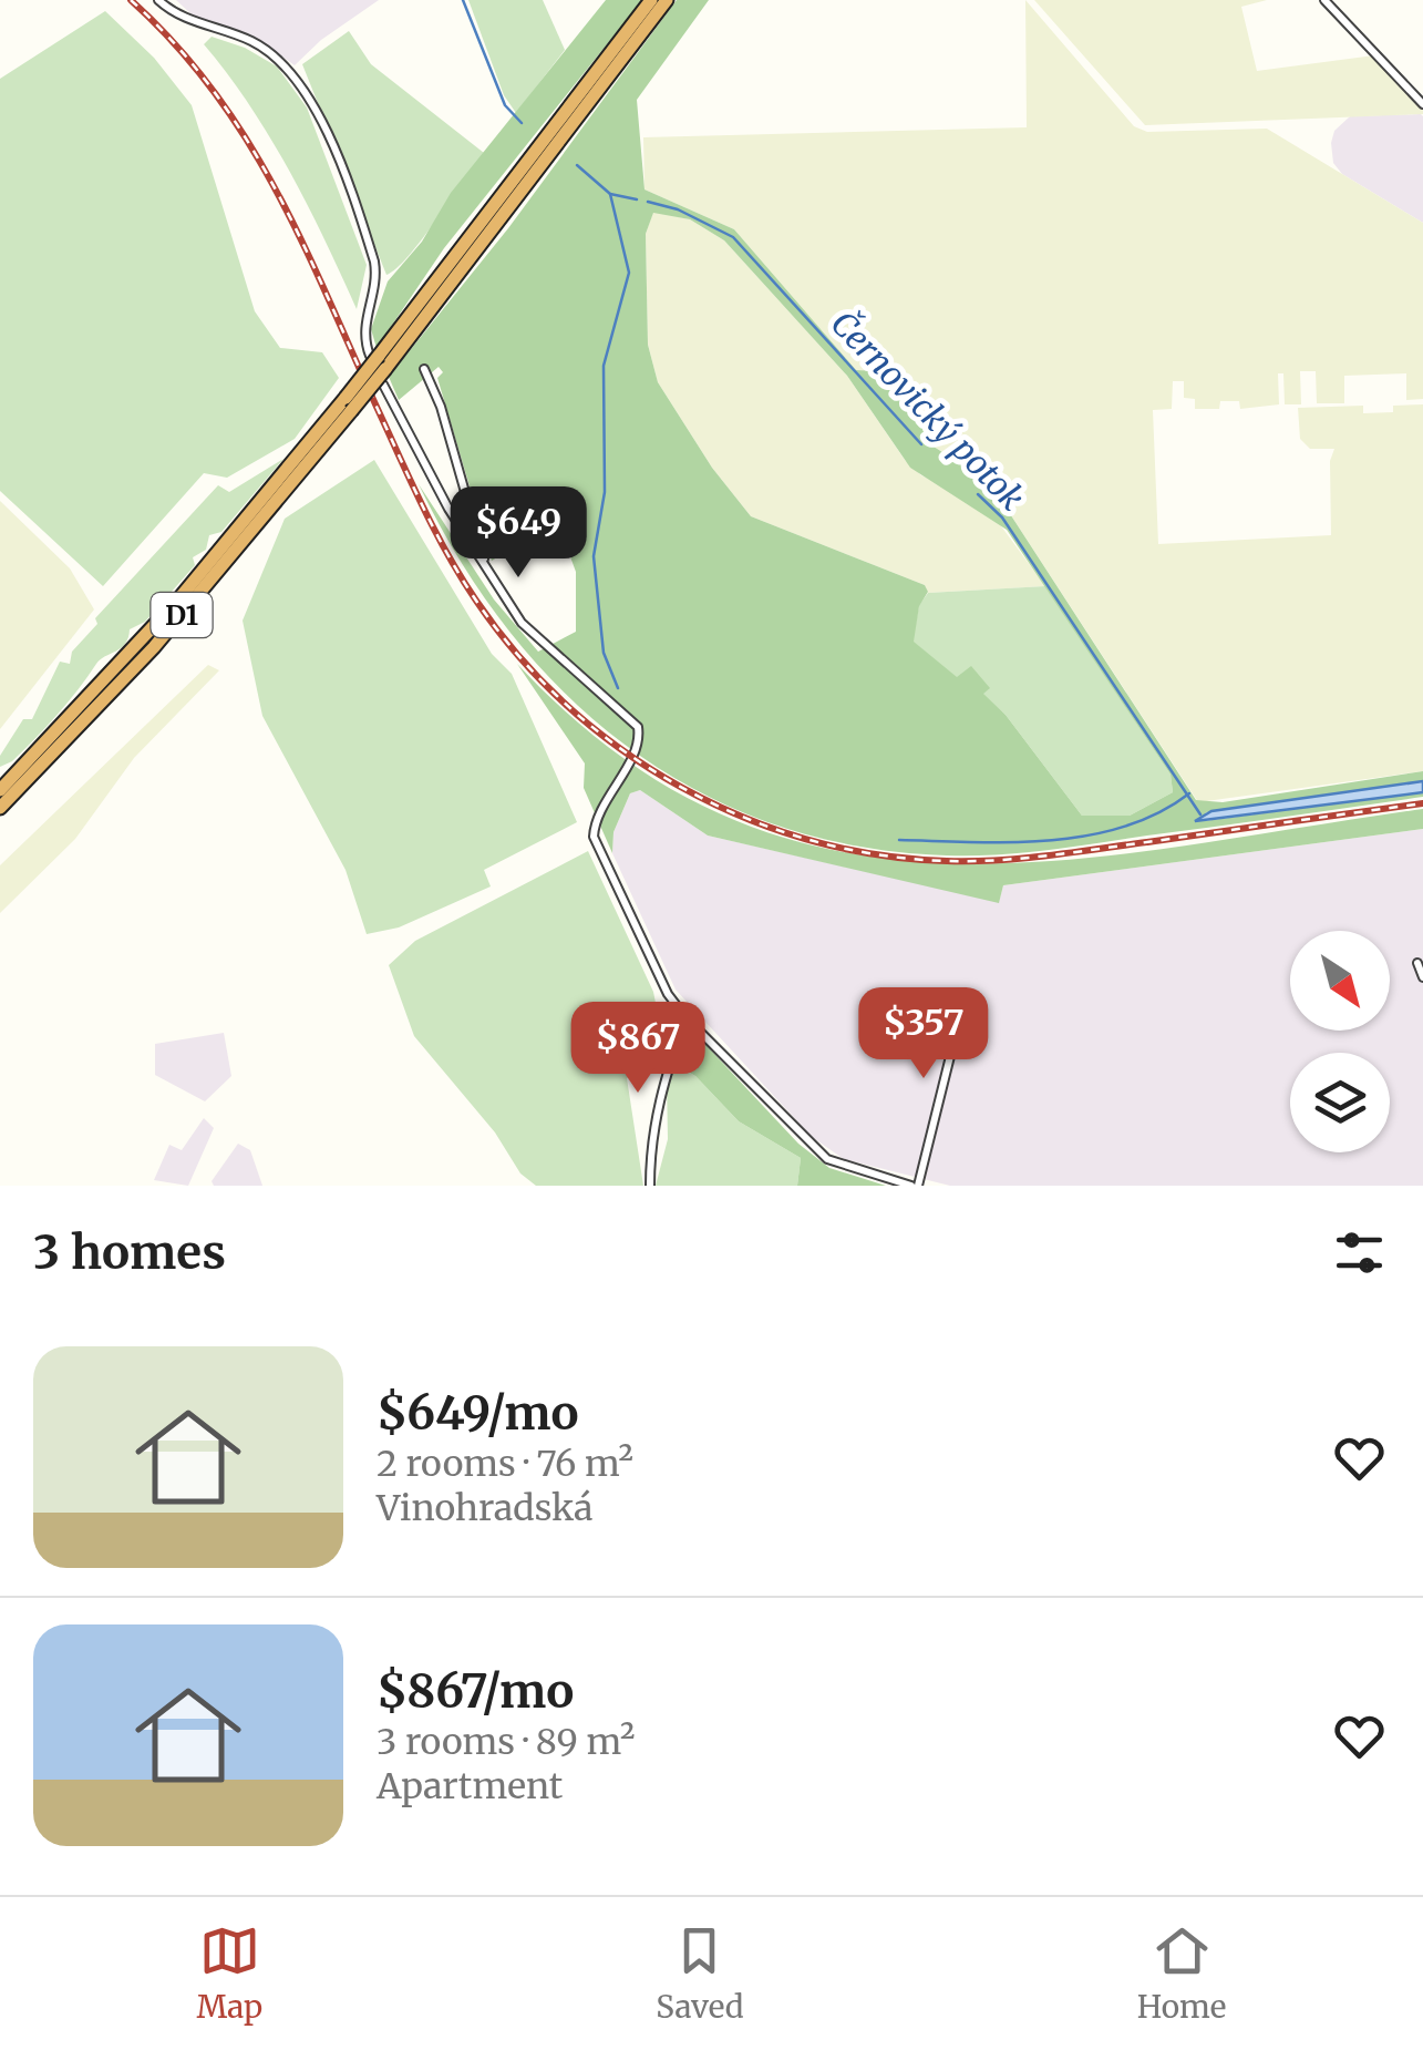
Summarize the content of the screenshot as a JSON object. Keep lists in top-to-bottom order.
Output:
{
  "streets": {
    "highway": ["D1"]
  },
  "water": ["Černovický potok"],
  "north": "bottom right",
  "page": {
    "price": ["$649", "$357", "$867"],
    "heading": "3 homes",
    "list": [
      {
        "name": "$649/mo",
        "note": "2 rooms · 76 m² · Vinohradská"
      },
      {
        "name": "$867/mo",
        "note": "3 rooms · 89 m² · Apartment"
      }
    ],
    "tabs": ["Map", "Saved", "Home"]
  }
}
